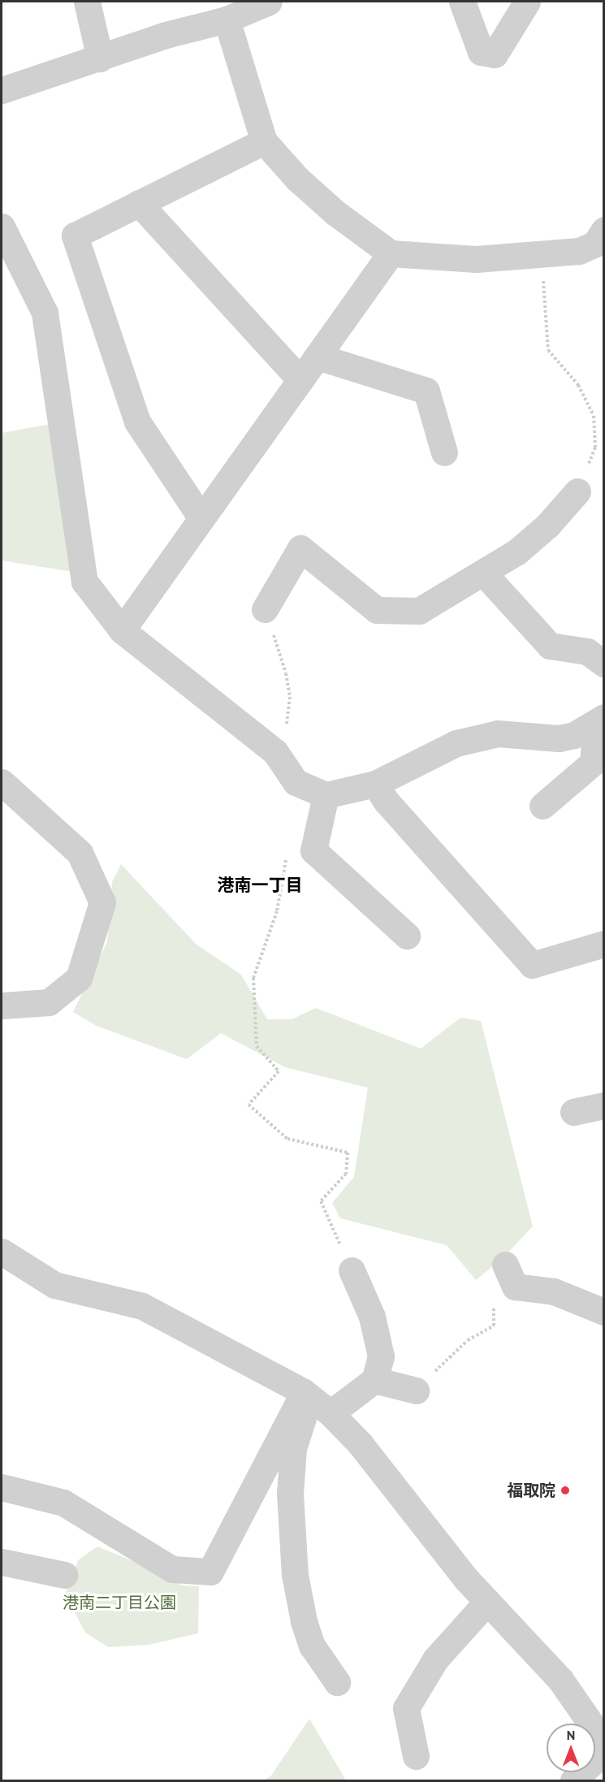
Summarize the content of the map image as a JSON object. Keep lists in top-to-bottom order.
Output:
{
  "districts": ["港南一丁目"],
  "parks": ["港南二丁目公園"],
  "places": ["福取院"],
  "north": "top"
}
